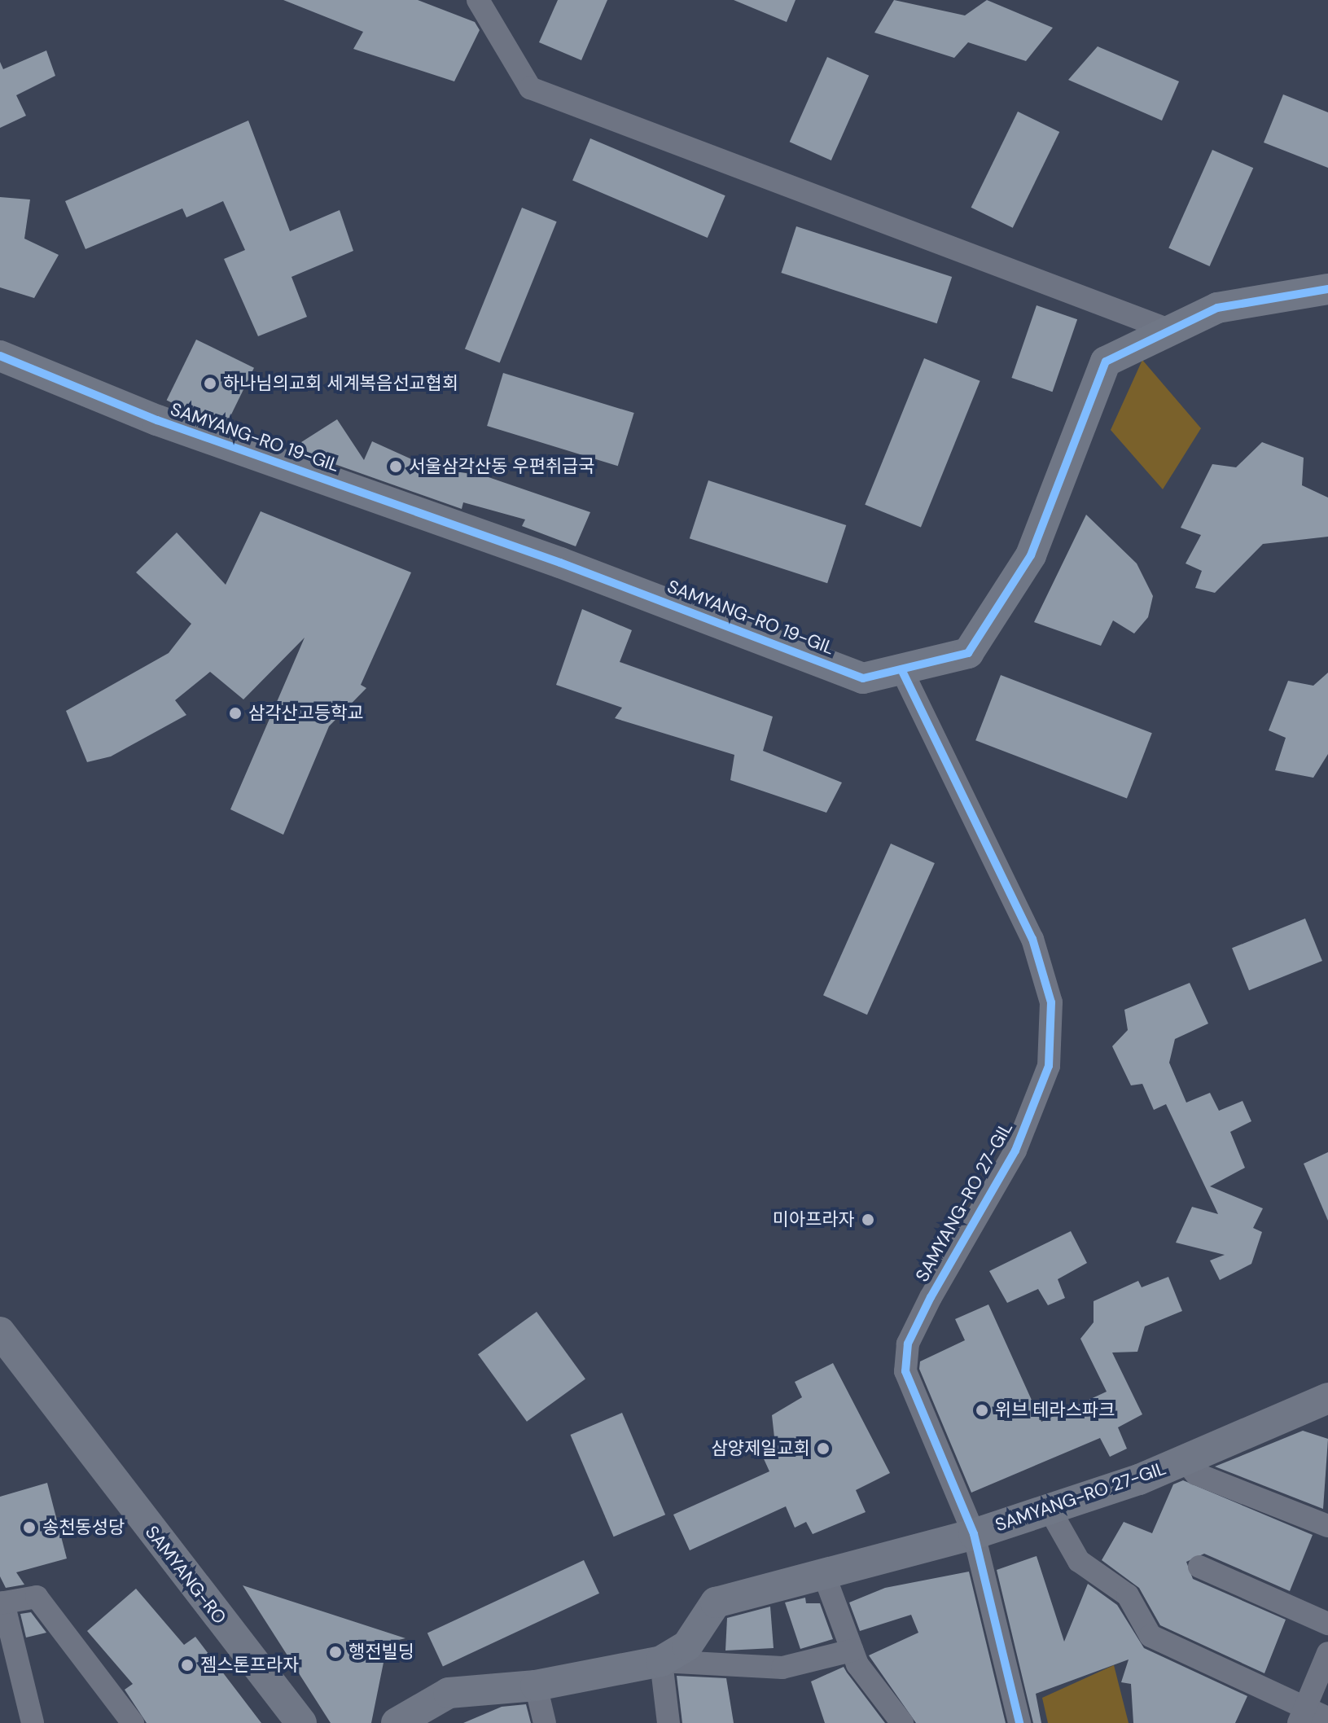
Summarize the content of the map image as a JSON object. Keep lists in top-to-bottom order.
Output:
{
  "streets": {
    "street": ["SAMYANG-RO 19-GIL", "SAMYANG-RO 27-GIL", "SAMYANG-RO"]
  },
  "crossings": [
    ["SAMYANG-RO 19-GIL", "SAMYANG-RO 27-GIL"]
  ],
  "places": [
    "하나님의교회 세계복음선교협회",
    "서울삼각산동 우편취급국",
    "삼각산고등학교",
    "미아프라자",
    "위브 테라스파크",
    "삼양제일교회",
    "송천동성당",
    "행전빌딩",
    "젬스톤프라자"
  ]
}
